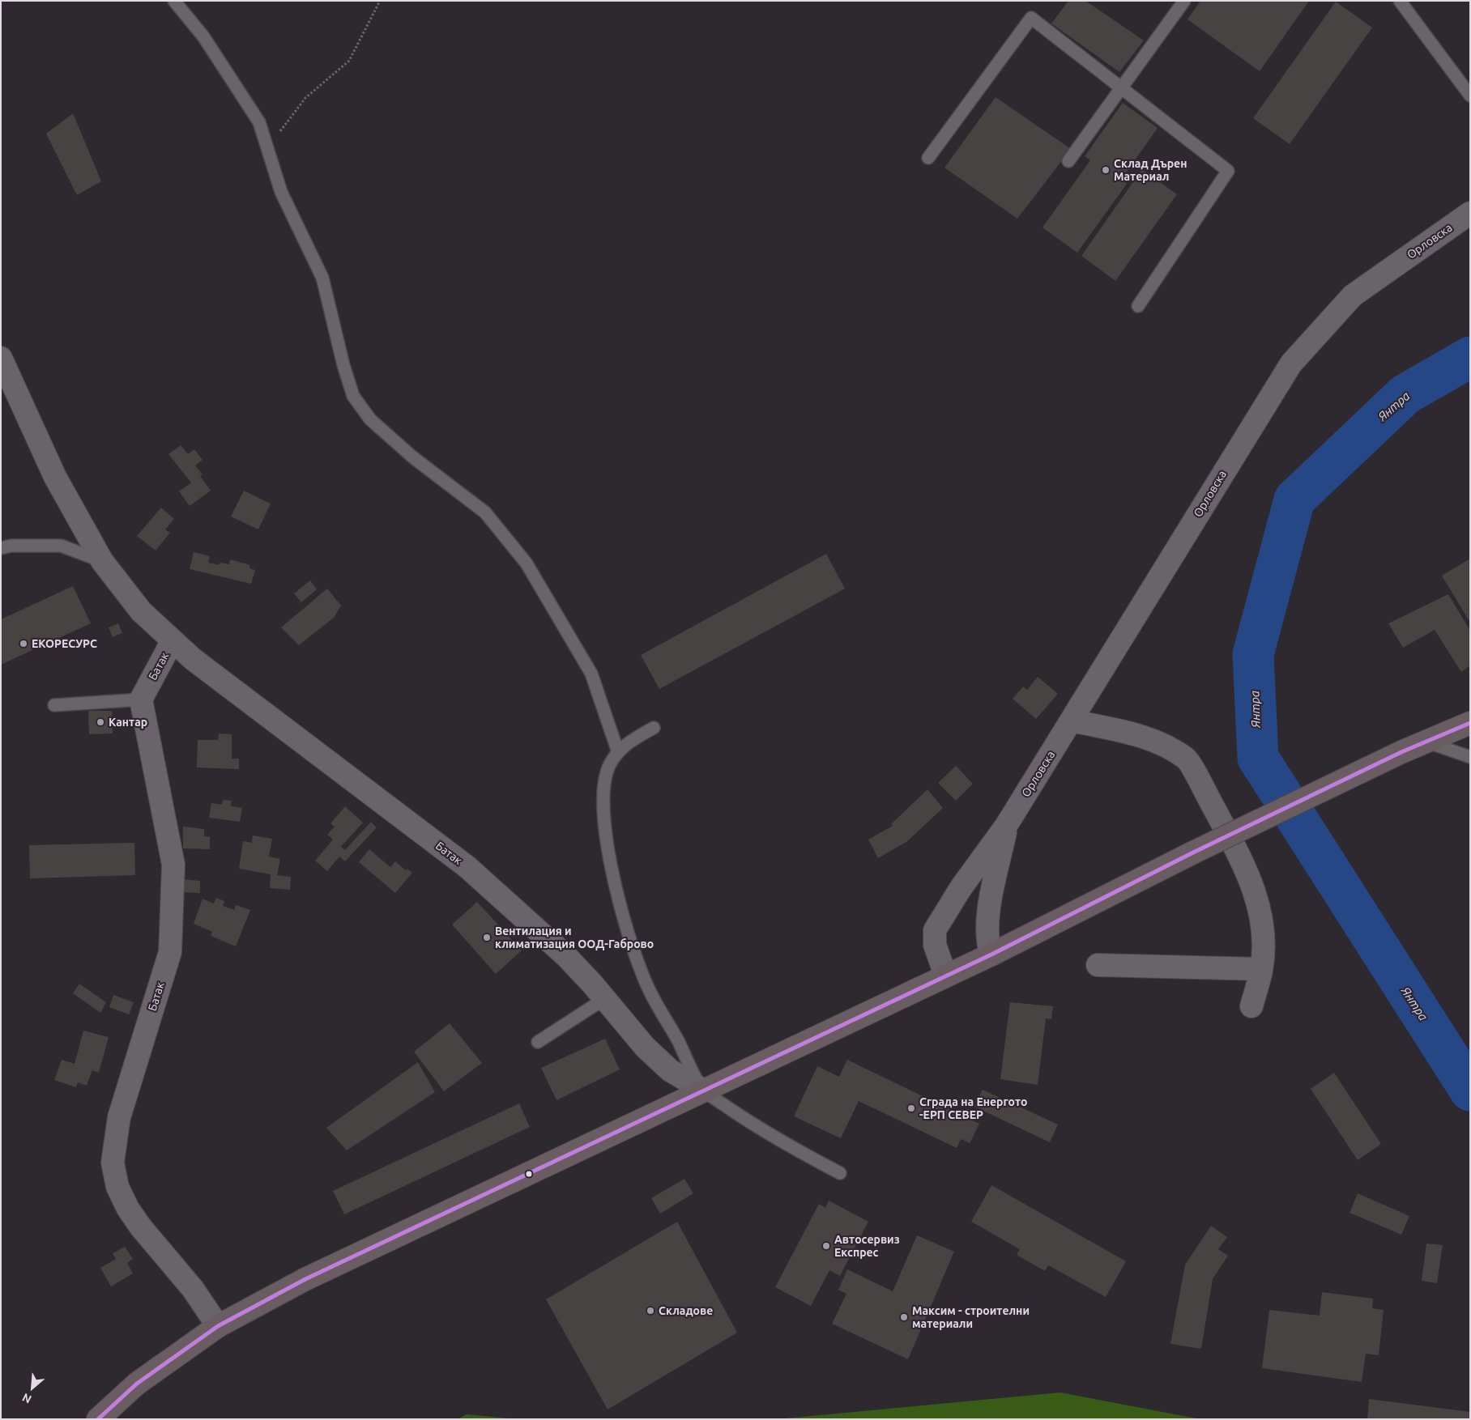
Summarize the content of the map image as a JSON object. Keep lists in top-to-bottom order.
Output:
{
  "streets": {
    "street": ["Орловска", "Батак"]
  },
  "water": ["Янтра"],
  "places": [
    "Склад Дърен Материал",
    "ЕКОРЕСУРС",
    "Кантар",
    "Вентилация и климатизация ООД-Габрово",
    "Сграда на Енергото -ЕРП СЕВЕР",
    "Автосервиз Експрес",
    "Складове",
    "Максим - строителни материали"
  ],
  "north": "bottom left"
}
